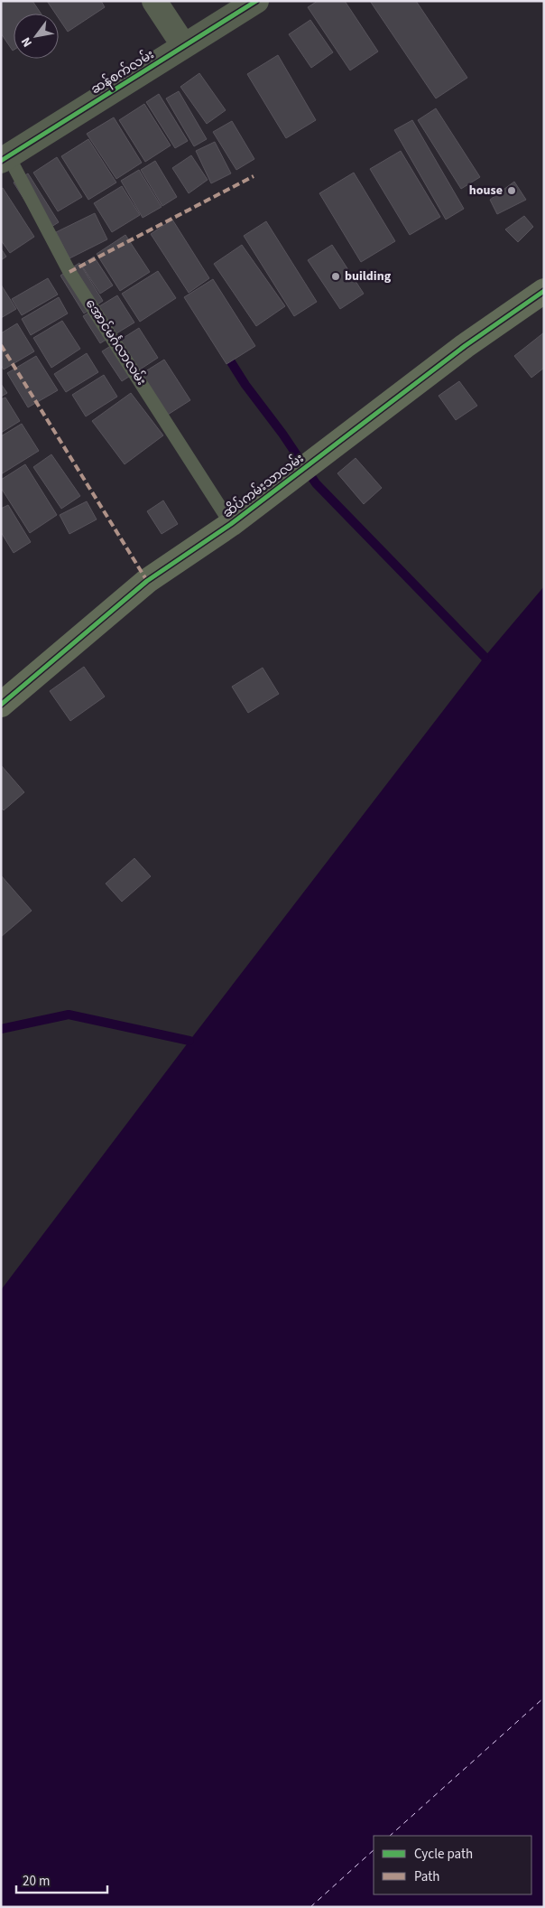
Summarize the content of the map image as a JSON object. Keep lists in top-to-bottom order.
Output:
{
  "streets": {
    "street": ["ဆန်စက်လမ်း", "ဆိပ်ကမ်းသာလမ်း"],
    "lane": ["အောင်မင်္ဂလာလမ်း"]
  },
  "crossings": [
    ["ဆန်စက်လမ်း", "အောင်မင်္ဂလာလမ်း"],
    ["အောင်မင်္ဂလာလမ်း", "ဆိပ်ကမ်းသာလမ်း"]
  ],
  "places": ["house", "building"],
  "legend": ["Cycle path", "Path"],
  "scale_bar": "20 m",
  "north": "bottom left"
}
